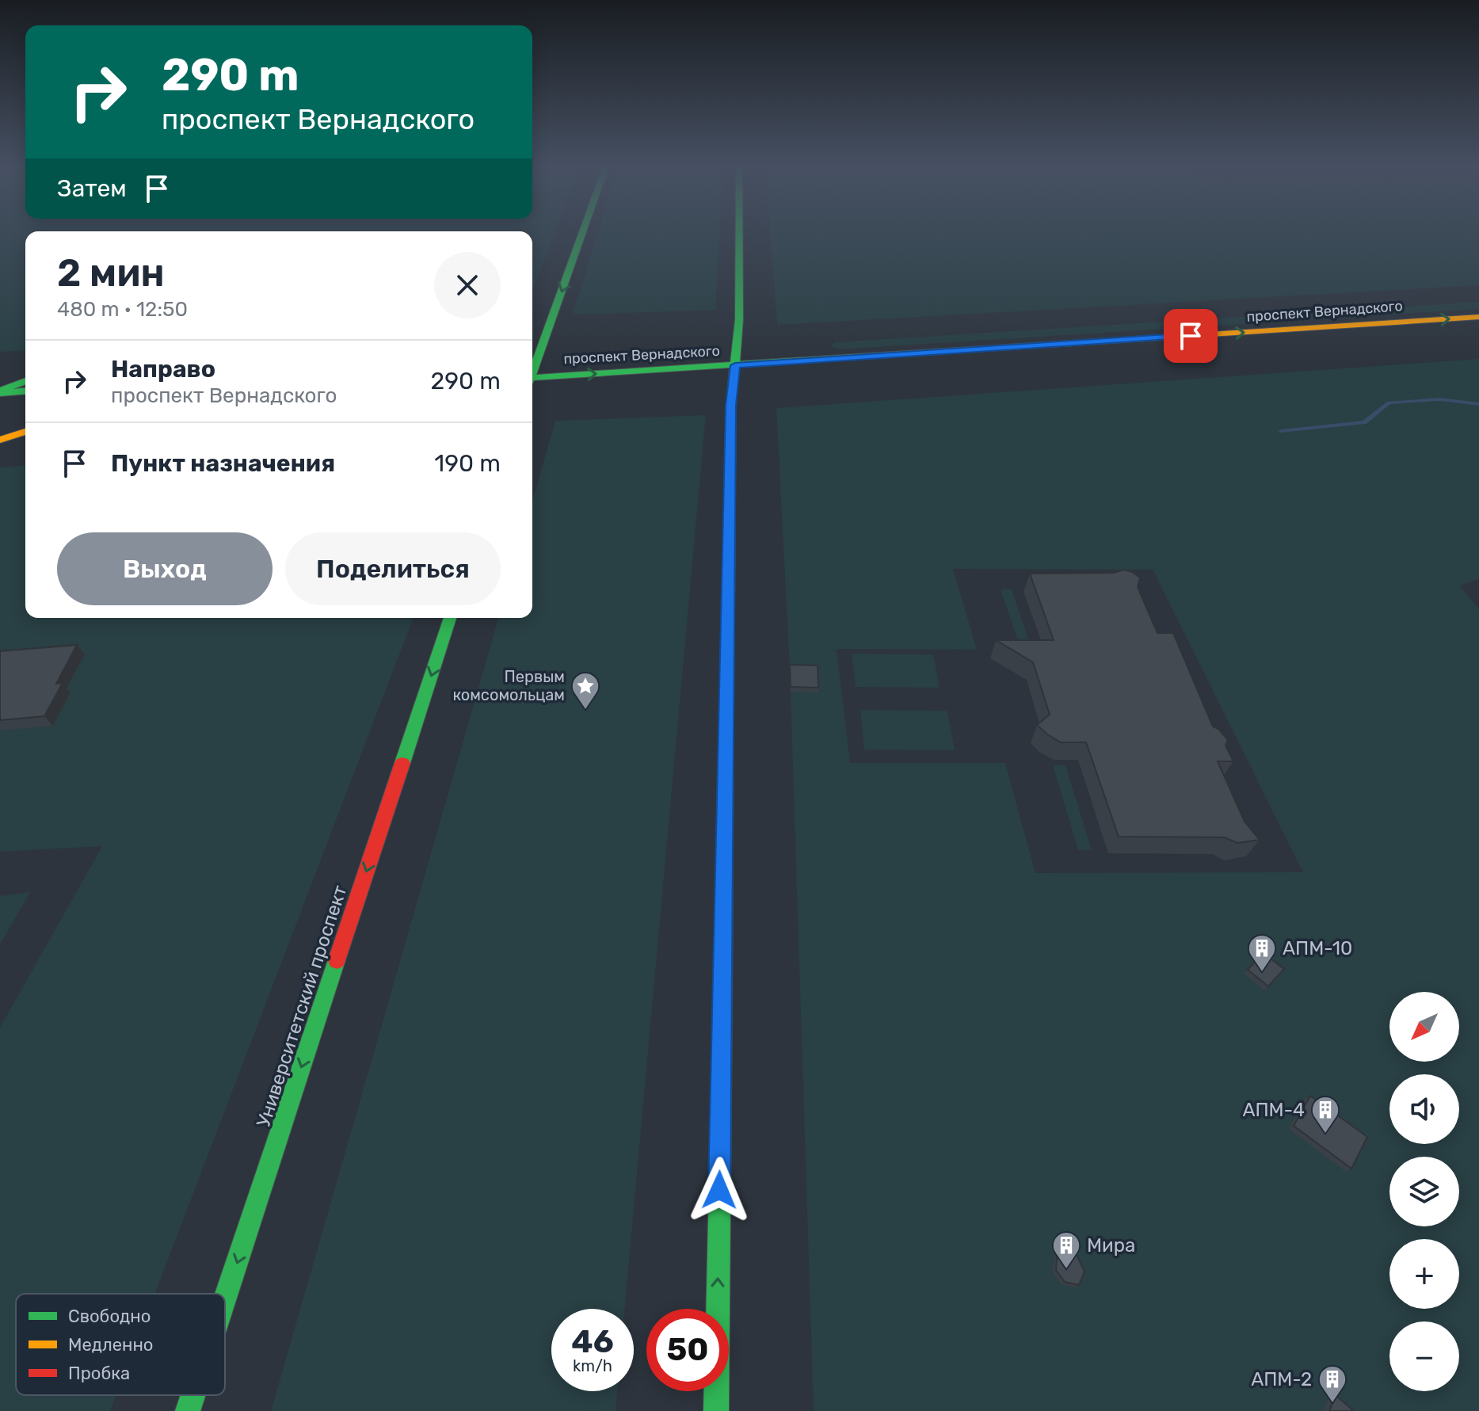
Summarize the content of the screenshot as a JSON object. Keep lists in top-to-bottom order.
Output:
{
  "streets": {
    "main road": ["проспект Вернадского", "Университетский проспект"]
  },
  "one_way": ["проспект Вернадского", "Университетский проспект"],
  "places": {
    "place": ["Первым комсомольцам"],
    "building": [
      "АПМ-10",
      "АПМ-4",
      "Мира",
      "АПМ-2"
    ]
  },
  "legend": ["Свободно", "Медленно", "Пробка"],
  "north": "bottom left",
  "page": {
    "turn": ["290 m", "проспект Вернадского"],
    "then": "Затем",
    "heading": ["2 мин", "480 m · 12:50"],
    "list": [
      {
        "name": "Направо",
        "note": "проспект Вернадского",
        "value": "290 m"
      },
      {
        "name": "Пункт назначения",
        "value": "190 m"
      }
    ],
    "buttons": ["Выход", "Поделиться"],
    "map_buttons": ["+", "−"],
    "speed": "46 km/h",
    "limit": "50"
  }
}
